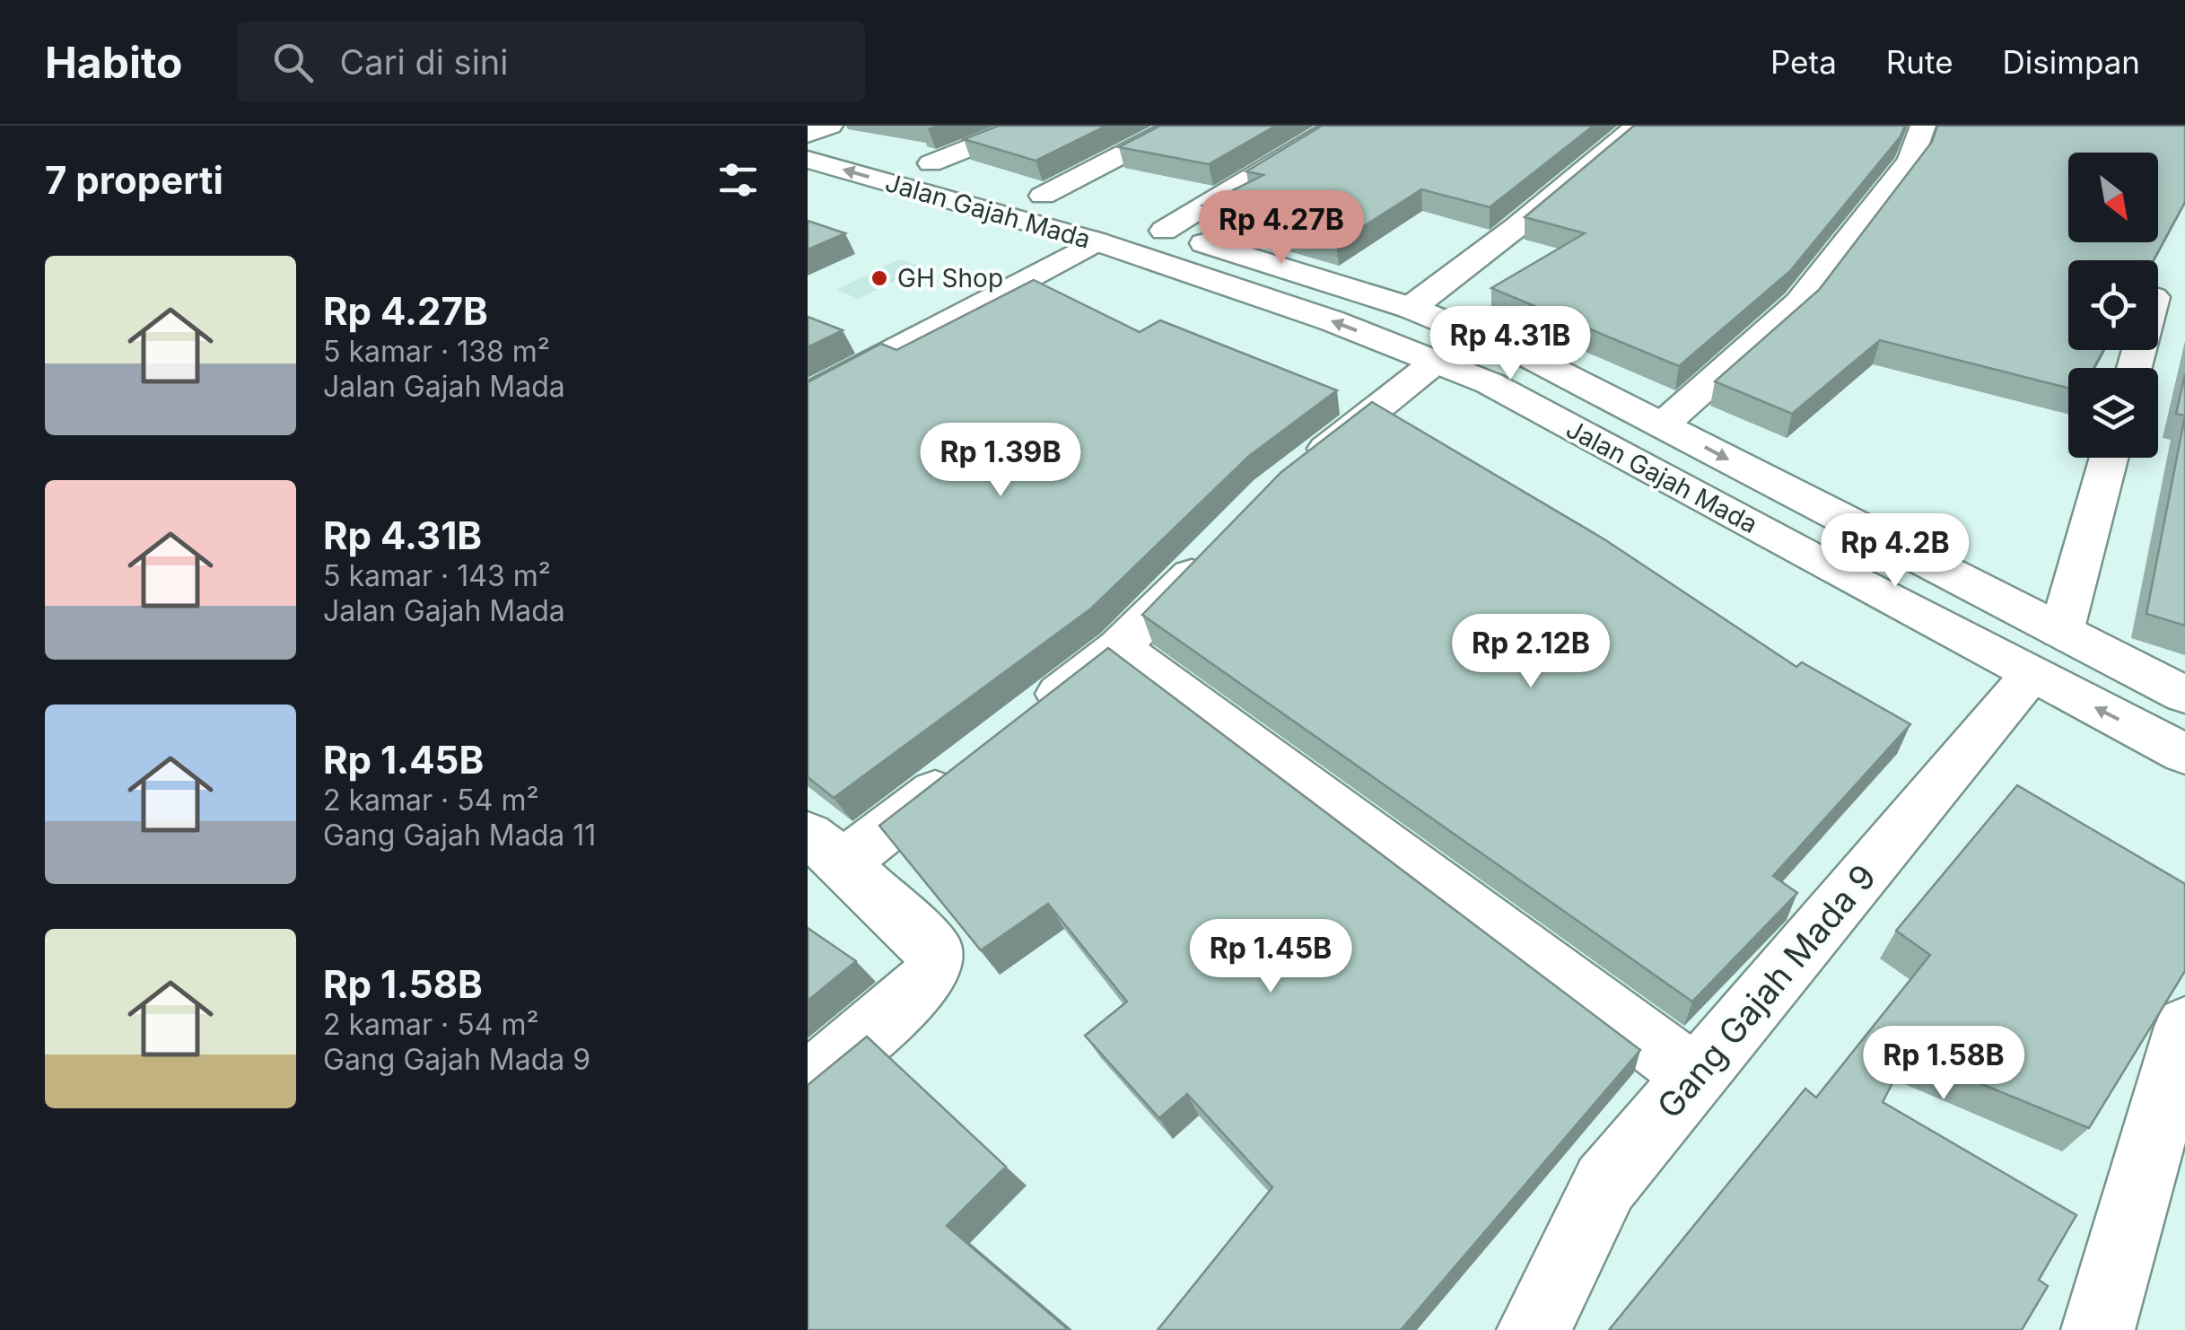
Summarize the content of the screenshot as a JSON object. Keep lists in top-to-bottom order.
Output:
{
  "streets": {
    "street": ["Jalan Gajah Mada", "Gang Gajah Mada 9"]
  },
  "crossings": [
    ["Jalan Gajah Mada", "Gang Gajah Mada 9"]
  ],
  "places": ["GH Shop"],
  "north": "bottom right",
  "page": {
    "header": "Habito",
    "search": "Cari di sini",
    "nav": ["Peta", "Rute", "Disimpan"],
    "heading": "7 properti",
    "price": [
      "Rp 4.27B",
      "Rp 4.31B",
      "Rp 1.39B",
      "Rp 4.2B",
      "Rp 2.12B",
      "Rp 1.45B",
      "Rp 1.58B"
    ],
    "list": [
      {
        "name": "Rp 4.27B",
        "note": "5 kamar · 138 m² · Jalan Gajah Mada"
      },
      {
        "name": "Rp 4.31B",
        "note": "5 kamar · 143 m² · Jalan Gajah Mada"
      },
      {
        "name": "Rp 1.45B",
        "note": "2 kamar · 54 m² · Gang Gajah Mada 11"
      },
      {
        "name": "Rp 1.58B",
        "note": "2 kamar · 54 m² · Gang Gajah Mada 9"
      }
    ]
  }
}
